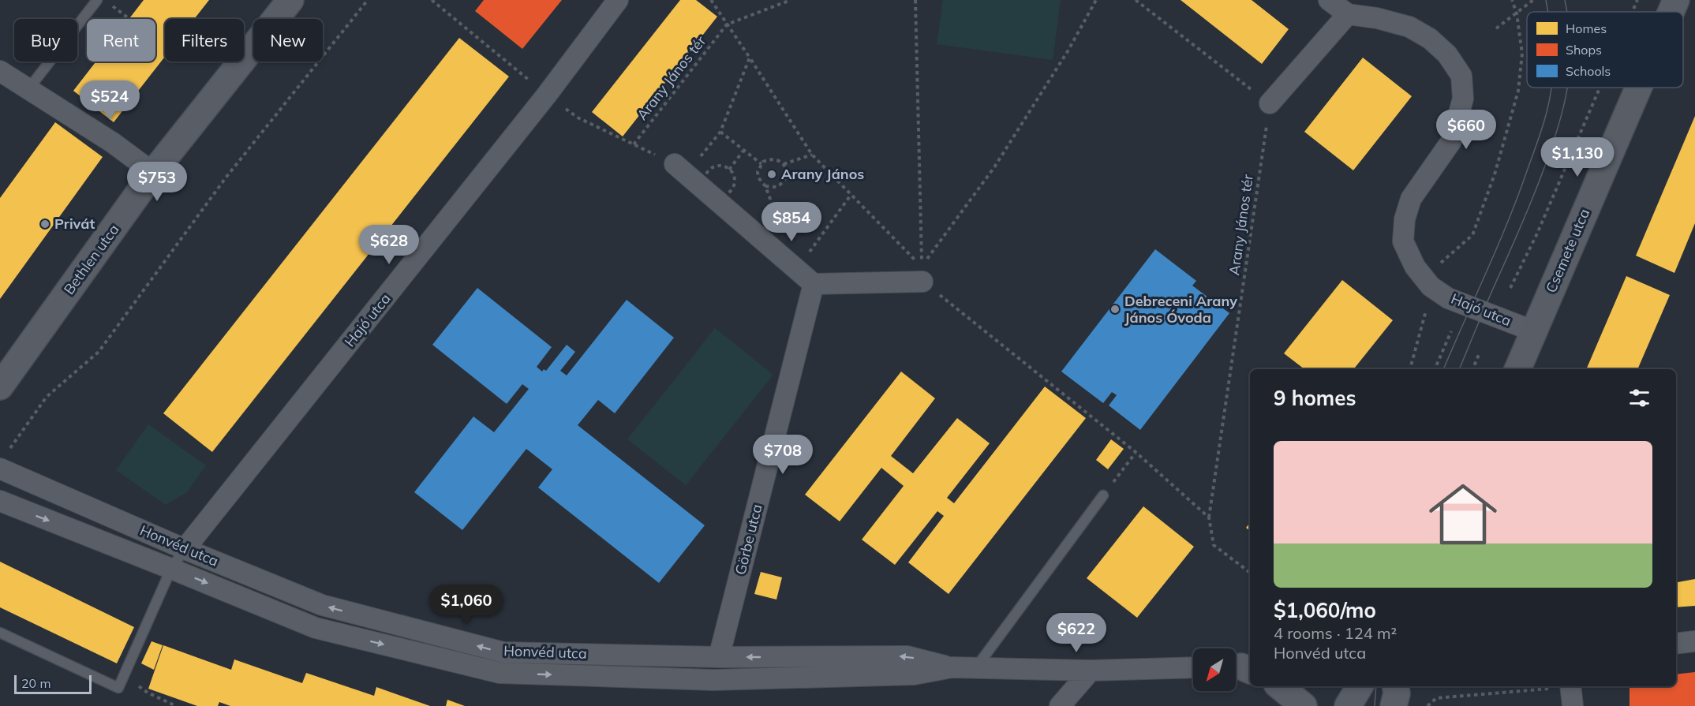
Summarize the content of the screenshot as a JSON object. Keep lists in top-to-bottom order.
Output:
{
  "streets": {
    "street": [
      "Csemete utca",
      "Bethlen utca",
      "Hajó utca",
      "Görbe utca",
      "Honvéd utca"
    ],
    "path": ["Arany János tér"]
  },
  "crossings": [
    ["Csemete utca", "Hajó utca"],
    ["Hajó utca", "Honvéd utca"],
    ["Görbe utca", "Honvéd utca"]
  ],
  "places": ["Arany János", "Privát", "Debreceni Arany János Óvoda"],
  "legend": ["Homes", "Shops", "Schools"],
  "scale_bar": "20 m",
  "north": "bottom left",
  "page": {
    "chip": [
      "Buy",
      "Rent",
      "Filters",
      "New"
    ],
    "price": [
      "$524",
      "$660",
      "$1,130",
      "$753",
      "$854",
      "$628",
      "$708",
      "$1,060",
      "$622"
    ],
    "heading": "9 homes",
    "list": [
      {
        "name": "$1,060/mo",
        "note": "4 rooms · 124 m² · Honvéd utca"
      }
    ],
    "scale": "20 m"
  }
}
